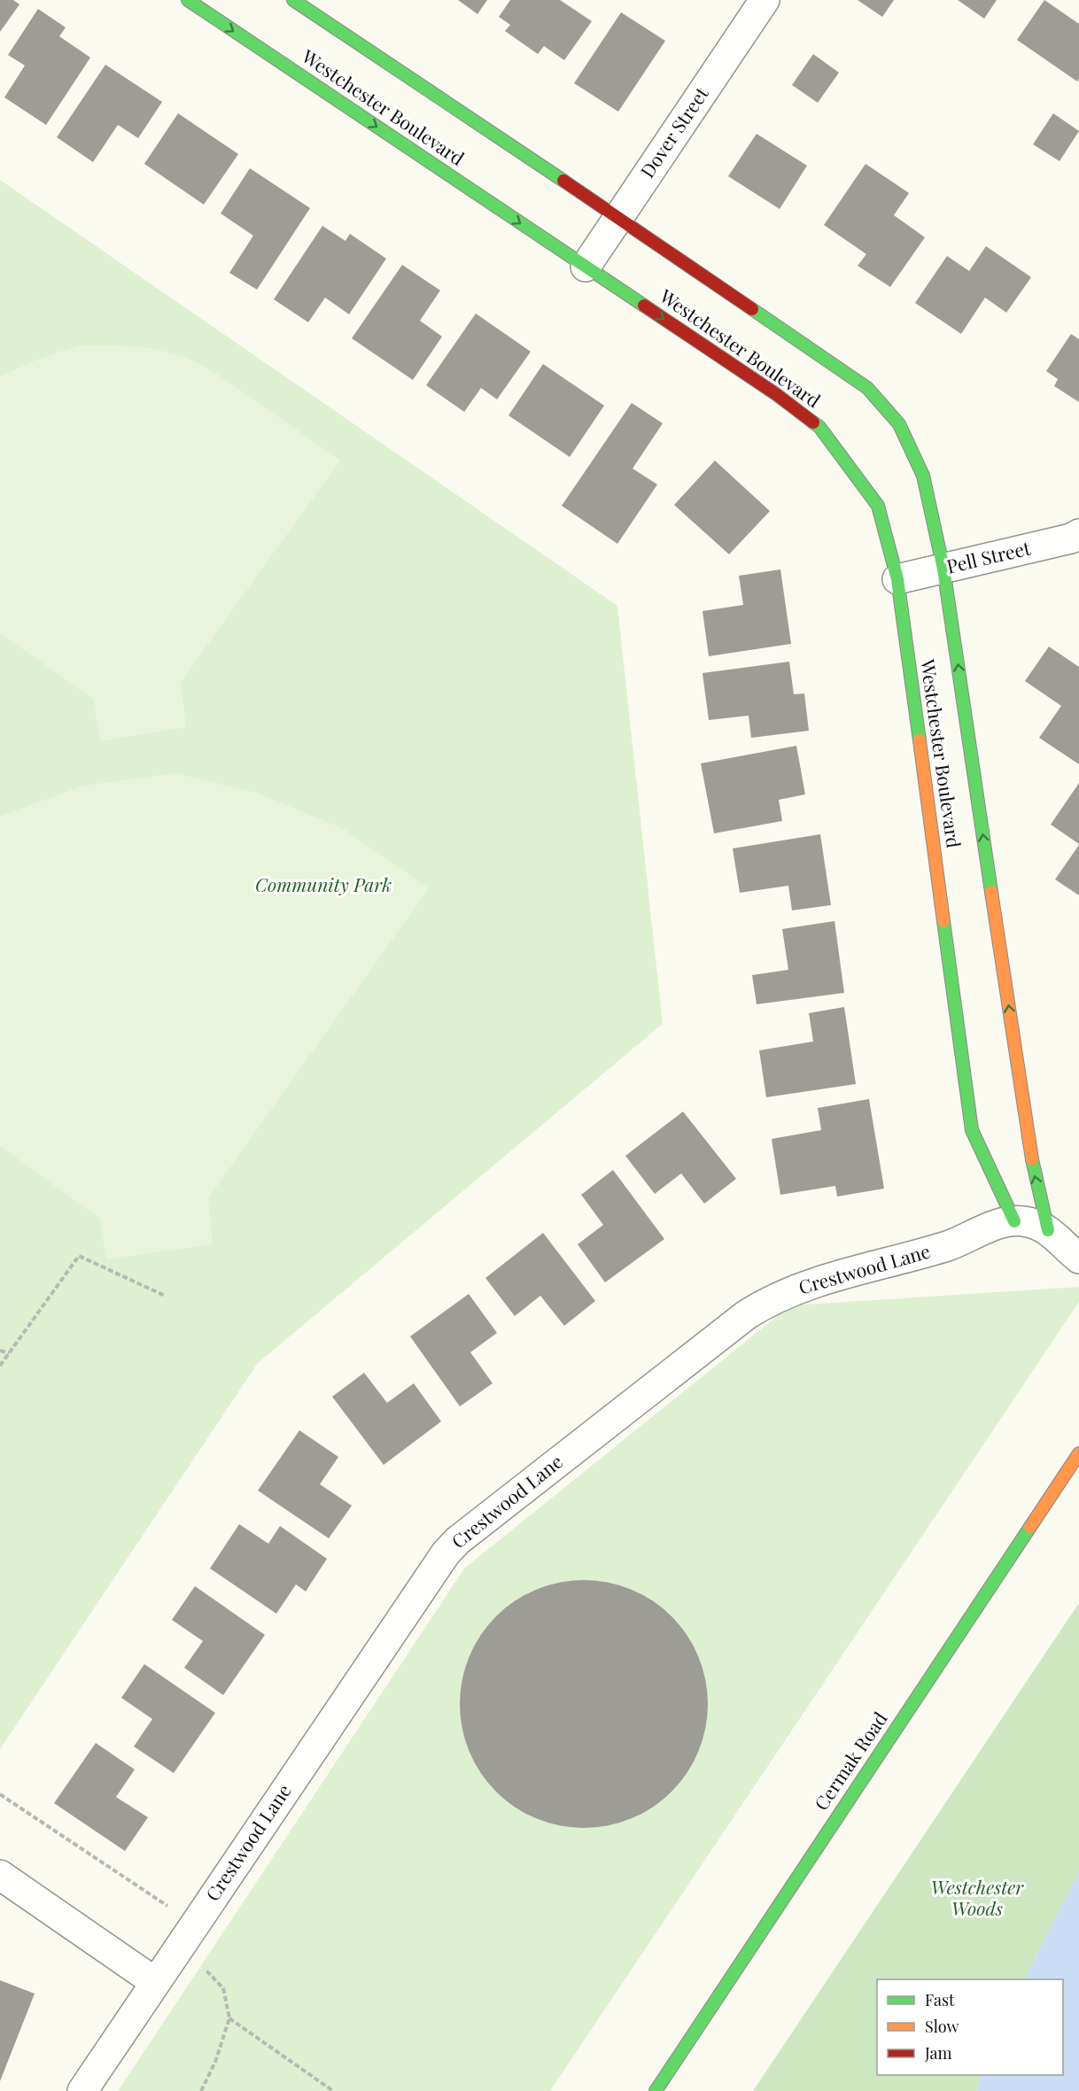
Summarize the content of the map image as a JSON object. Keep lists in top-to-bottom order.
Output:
{
  "streets": {
    "street": [
      "Westchester Boulevard",
      "Dover Street",
      "Pell Street",
      "Crestwood Lane",
      "Cermak Road"
    ]
  },
  "crossings": [
    ["Westchester Boulevard", "Dover Street"],
    ["Westchester Boulevard", "Pell Street"],
    ["Westchester Boulevard", "Crestwood Lane"]
  ],
  "parks": ["Community Park", "Westchester Woods"],
  "legend": ["Fast", "Slow", "Jam"]
}
